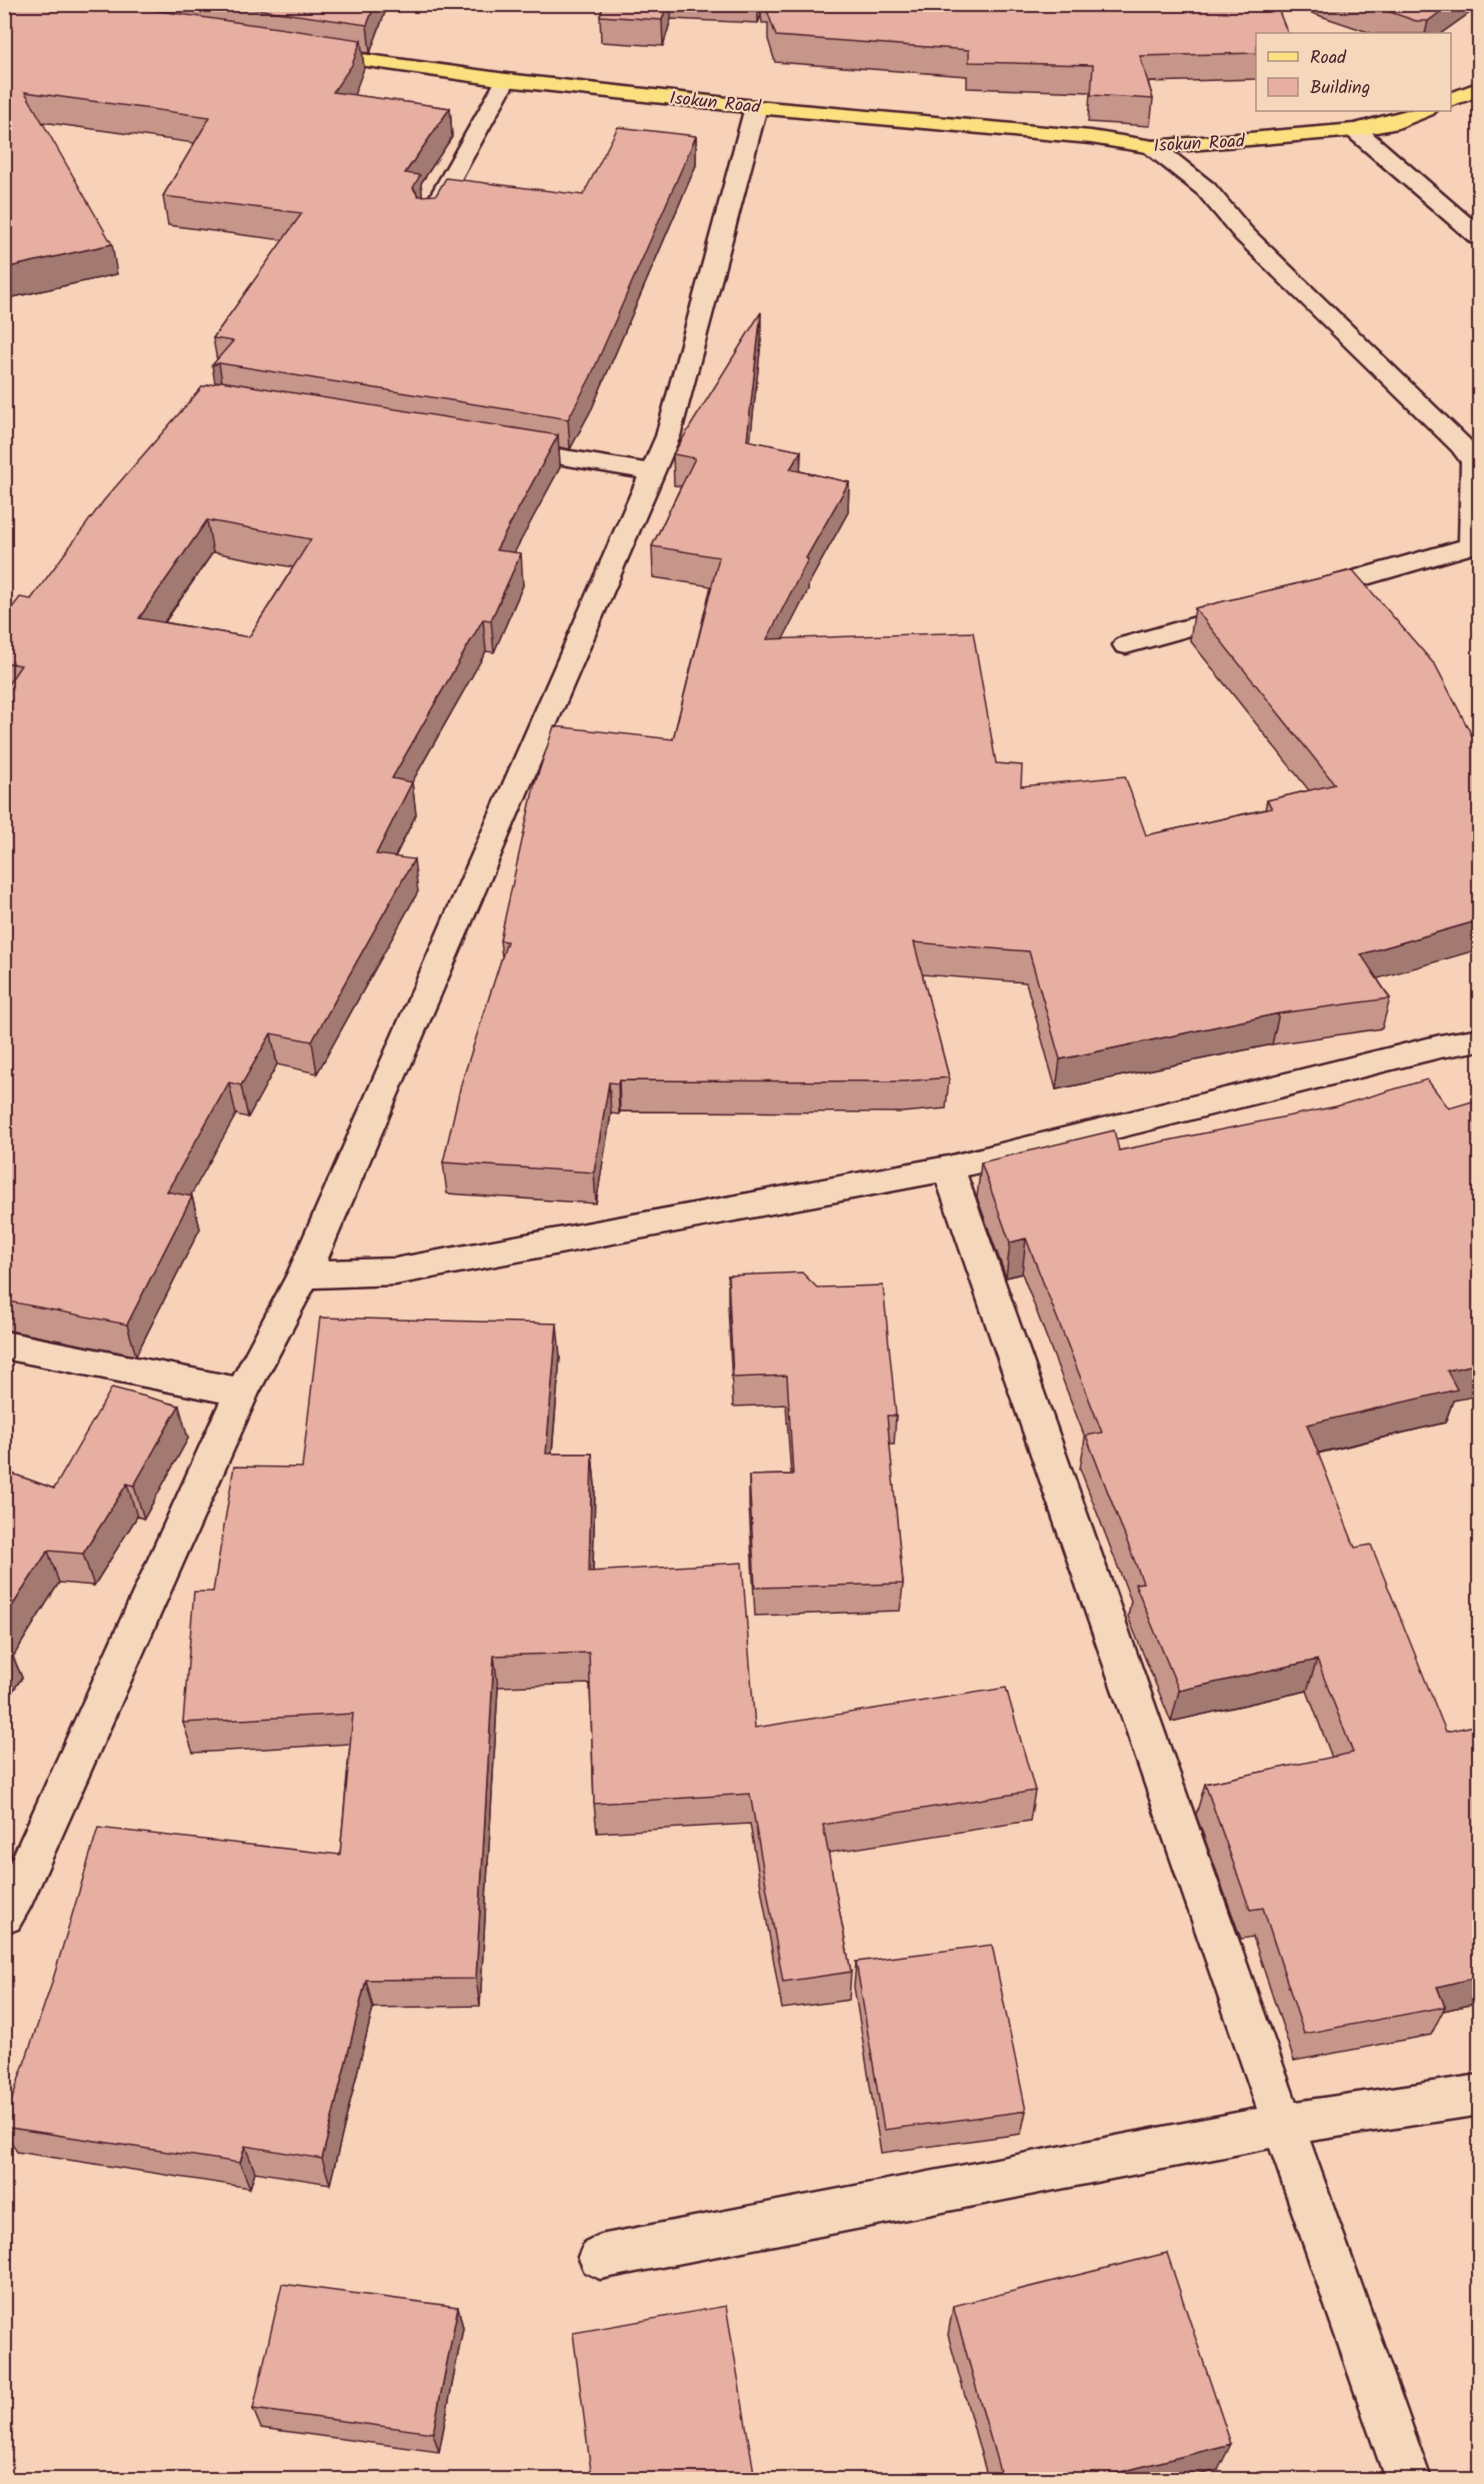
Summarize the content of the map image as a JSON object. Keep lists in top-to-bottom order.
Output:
{
  "streets": {
    "main road": ["Isokun Road"]
  },
  "legend": ["Road", "Building"]
}
